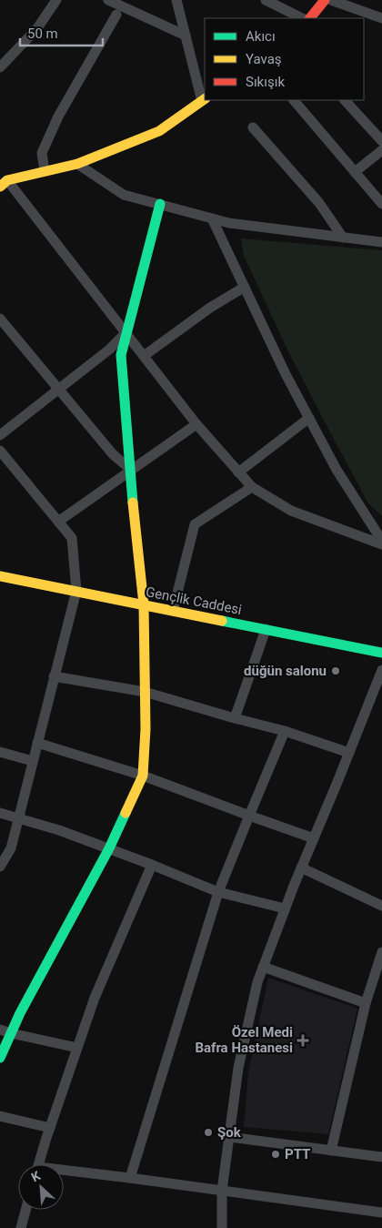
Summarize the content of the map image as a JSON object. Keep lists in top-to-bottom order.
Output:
{
  "streets": {
    "street": ["Gençlik Caddesi"]
  },
  "places": {
    "other": ["düğün salonu", "Şok", "PTT"],
    "health": ["Özel Medi Bafra Hastanesi"]
  },
  "legend": ["Akıcı", "Yavaş", "Sıkışık"],
  "scale_bar": "50 m",
  "north": "top left"
}
